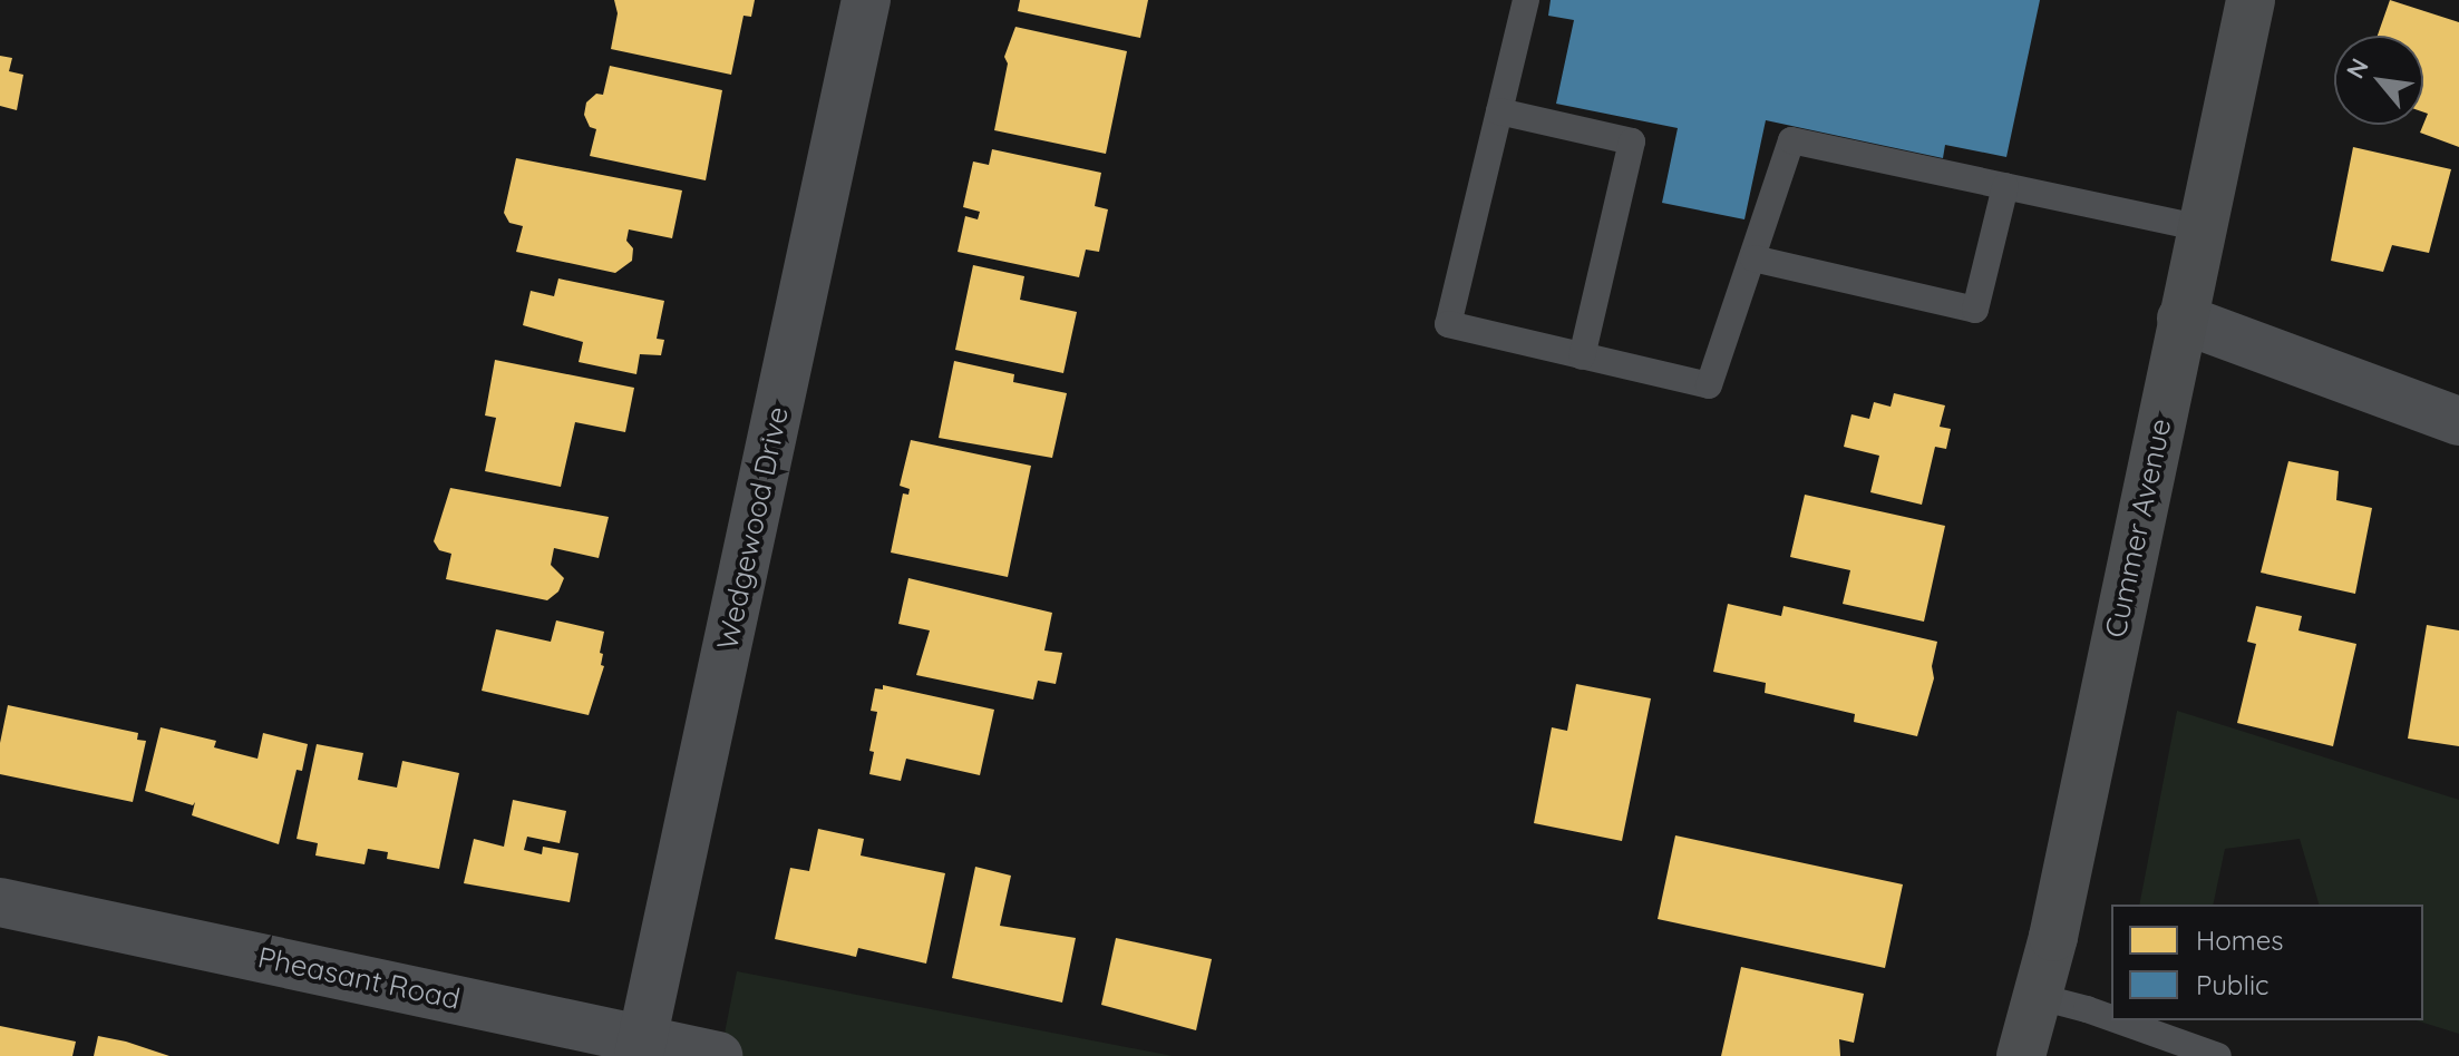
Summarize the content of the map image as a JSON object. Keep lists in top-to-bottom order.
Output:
{
  "streets": {
    "street": ["Wedgewood Drive", "Cummer Avenue", "Pheasant Road"]
  },
  "crossings": [
    ["Wedgewood Drive", "Pheasant Road"]
  ],
  "legend": ["Homes", "Public"],
  "north": "top left"
}
